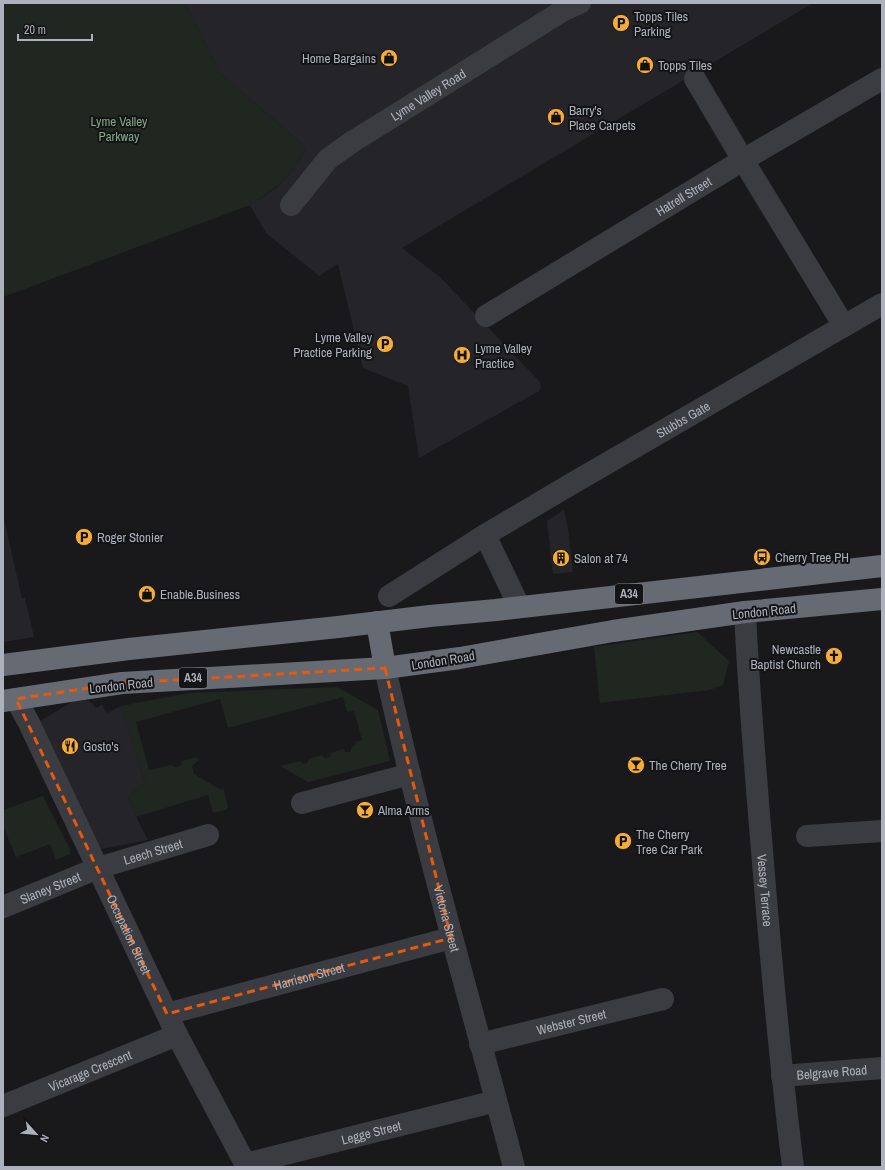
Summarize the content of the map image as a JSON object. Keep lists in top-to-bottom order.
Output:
{
  "streets": {
    "highway": ["A34", "London Road"],
    "street": [
      "Lyme Valley Road",
      "Hatrell Street",
      "Stubbs Gate",
      "Leech Street",
      "Slaney Street",
      "Vessey Terrace",
      "Victoria Street",
      "Occupation Street",
      "Harrison Street",
      "Webster Street",
      "Vicarage Crescent",
      "Belgrave Road",
      "Legge Street"
    ]
  },
  "crossings": [
    ["London Road", "Vessey Terrace"],
    ["London Road", "Victoria Street"],
    ["London Road", "Occupation Street"],
    ["Leech Street", "Slaney Street"],
    ["Leech Street", "Occupation Street"],
    ["Slaney Street", "Occupation Street"],
    ["Vessey Terrace", "Belgrave Road"],
    ["Victoria Street", "Harrison Street"],
    ["Victoria Street", "Webster Street"],
    ["Victoria Street", "Legge Street"],
    ["Occupation Street", "Harrison Street"],
    ["Occupation Street", "Vicarage Crescent"],
    ["Occupation Street", "Legge Street"]
  ],
  "parks": ["Lyme Valley Parkway"],
  "places": {
    "parking": [
      "Topps Tiles Parking",
      "Lyme Valley Practice Parking",
      "Roger Stonier",
      "The Cherry Tree Car Park"
    ],
    "shop": [
      "Home Bargains",
      "Topps Tiles",
      "Barry's Place Carpets",
      "Enable.Business"
    ],
    "hospital": ["Lyme Valley Practice"],
    "bus stop": ["Cherry Tree PH"],
    "building": ["Salon at 74"],
    "church": ["Newcastle Baptist Church"],
    "restaurant": ["Gosto's"],
    "bar": ["The Cherry Tree", "Alma Arms"]
  },
  "scale_bar": "20 m",
  "north": "bottom right"
}
